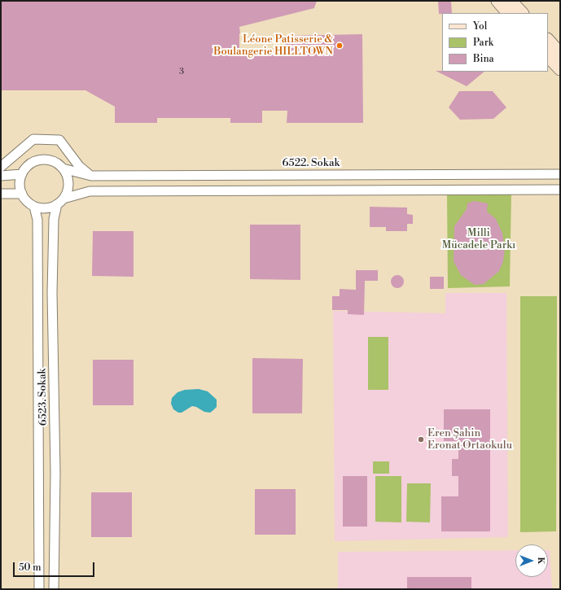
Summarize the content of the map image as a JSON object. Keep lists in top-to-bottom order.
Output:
{
  "streets": {
    "street": ["6522. Sokak", "6523. Sokak"]
  },
  "crossings": [
    ["6522. Sokak", "6523. Sokak"]
  ],
  "parks": ["Milli Mücadele Parkı"],
  "places": ["Léone Patisserie & Boulangerie HILLTOWN", "Eren Şahin Eronat Ortaokulu"],
  "house_numbers": ["3"],
  "legend": ["Yol", "Park", "Bina"],
  "scale_bar": "50 m",
  "north": "right"
}
